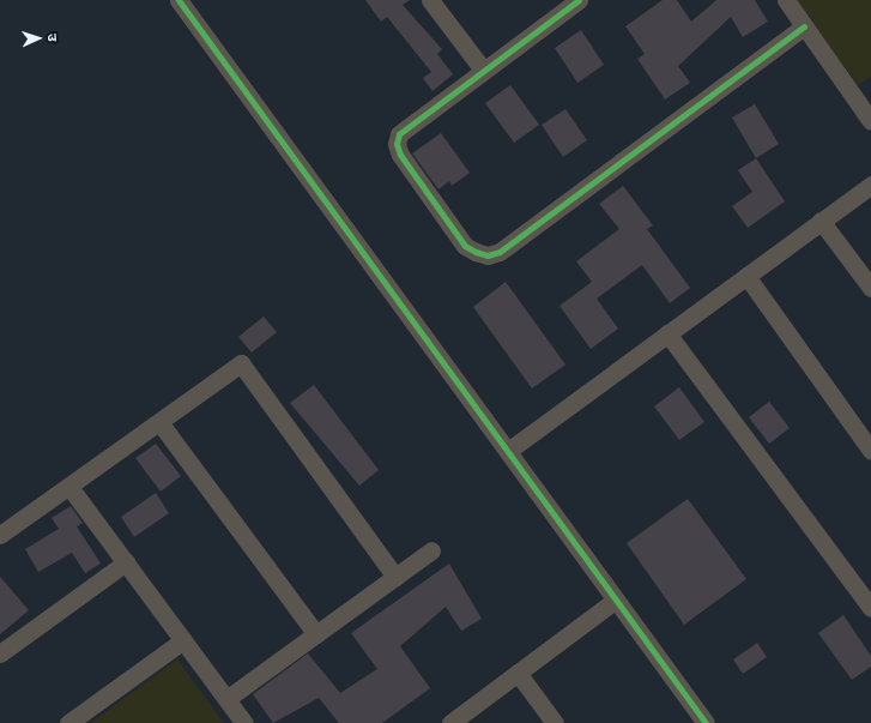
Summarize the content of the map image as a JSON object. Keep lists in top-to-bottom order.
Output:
{
  "north": "right"
}
